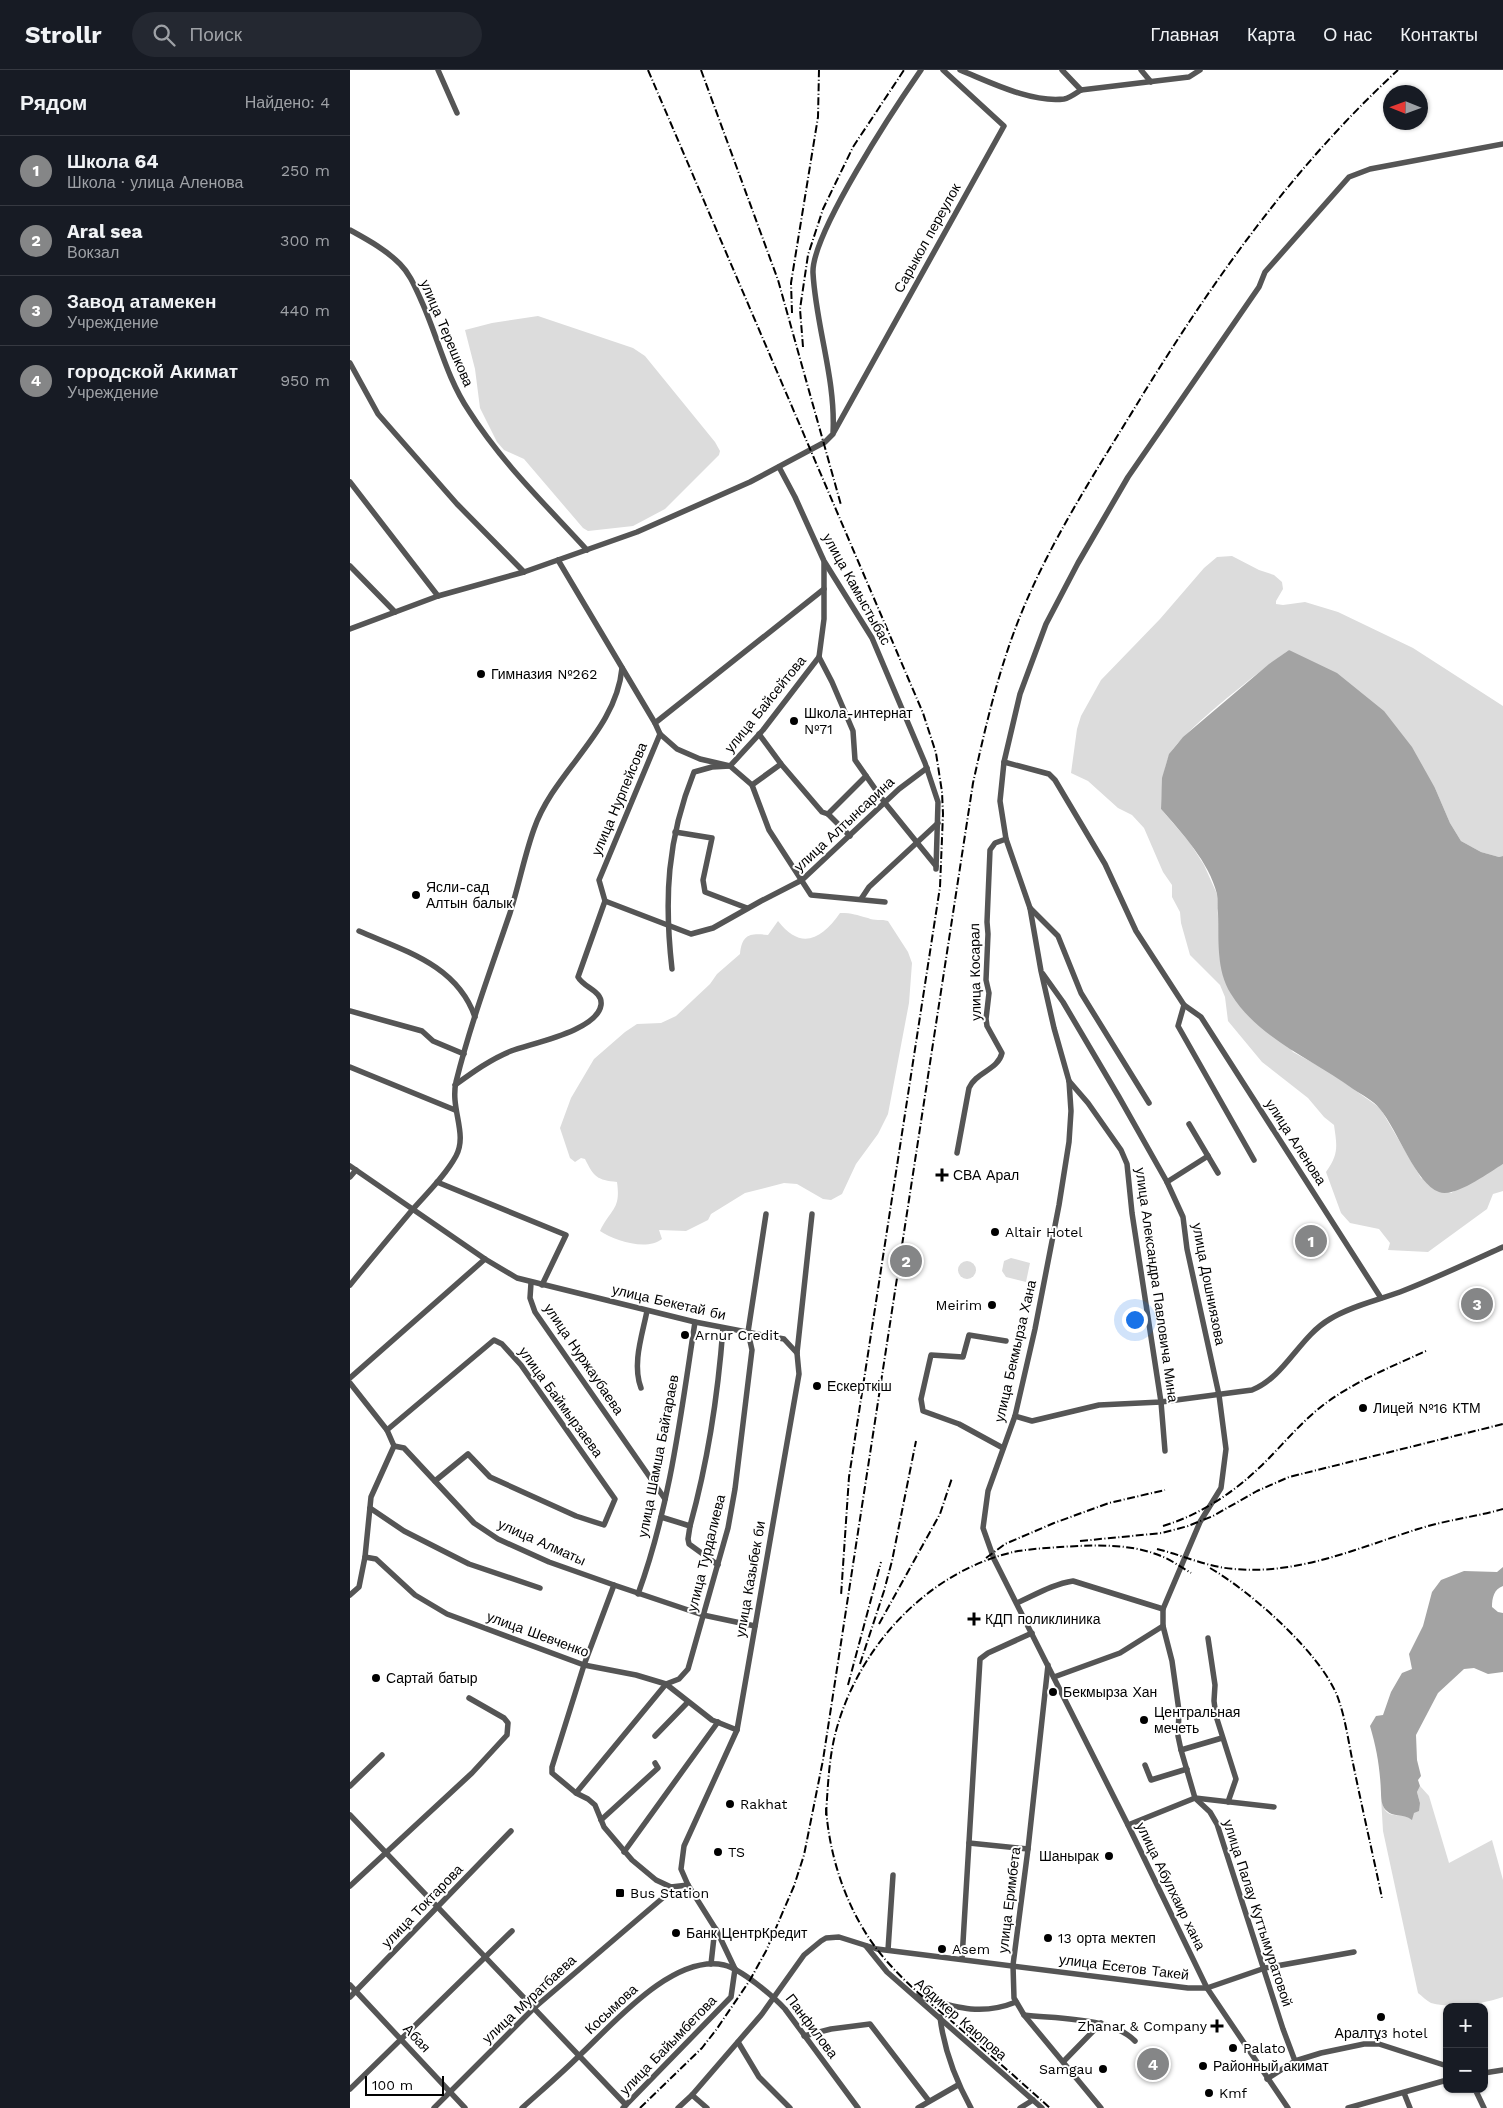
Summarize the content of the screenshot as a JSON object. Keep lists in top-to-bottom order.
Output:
{
  "streets": {
    "street": [
      "Сарыкол переулок",
      "улица Терешкова",
      "улица Камыстыбас",
      "улица Байсейтова",
      "улица Нурпейсова",
      "улица Алтынсарина",
      "улица Косарал",
      "улица Аленова",
      "улица Дошниязова",
      "улица Александра Павловича Мина",
      "улица Бекетай би",
      "улица Бекмырза Хана",
      "улица Нуржаубаева",
      "улица Баймырзаева",
      "улица Шамша Байгараев",
      "улица Алматы",
      "улица Турдалиева",
      "улица Казыбек би",
      "улица Шевченко",
      "улица Абулхаир хана",
      "улица Еримбета",
      "улица Токтарова",
      "улица Палау Куттымуратовой",
      "улица Есетов Такей",
      "улица Муратбаева",
      "Косымова",
      "Абдикер Каюпова",
      "Панфилова",
      "Абая",
      "улица Байымбетова"
    ]
  },
  "crossings": [
    ["улица Камыстыбас", "улица Алтынсарина"],
    ["улица Нурпейсова", "улица Алтынсарина"],
    ["улица Дошниязова", "улица Палау Куттымуратовой"],
    ["улица Александра Павловича Мина", "улица Бекмырза Хана"],
    ["улица Бекетай би", "улица Нуржаубаева"],
    ["улица Бекетай би", "улица Шамша Байгараев"],
    ["улица Бекетай би", "улица Турдалиева"],
    ["улица Бекетай би", "улица Казыбек би"],
    ["улица Бекмырза Хана", "улица Абулхаир хана"],
    ["улица Бекмырза Хана", "улица Еримбета"],
    ["улица Нуржаубаева", "улица Шамша Байгараев"],
    ["улица Баймырзаева", "улица Алматы"],
    ["улица Шамша Байгараев", "улица Алматы"],
    ["улица Алматы", "улица Турдалиева"],
    ["улица Алматы", "улица Казыбек би"],
    ["улица Турдалиева", "улица Шевченко"],
    ["улица Казыбек би", "улица Шевченко"],
    ["улица Казыбек би", "Косымова"],
    ["улица Казыбек би", "Панфилова"],
    ["улица Казыбек би", "улица Байымбетова"],
    ["улица Абулхаир хана", "улица Еримбета"],
    ["улица Абулхаир хана", "улица Есетов Такей"],
    ["улица Еримбета", "улица Есетов Такей"],
    ["улица Токтарова", "Абая"],
    ["улица Палау Куттымуратовой", "улица Есетов Такей"],
    ["улица Есетов Такей", "Абдикер Каюпова"],
    ["улица Есетов Такей", "Панфилова"],
    ["улица Муратбаева", "Абая"],
    ["Косымова", "Панфилова"],
    ["Косымова", "улица Байымбетова"],
    ["Панфилова", "улица Байымбетова"]
  ],
  "places": {
    "other": [
      "Гимназия №262",
      "Школа-интернат №71",
      "Ясли-сад Алтын балык",
      "Altair Hotel",
      "Meirim",
      "Arnur Credit",
      "Ескерткіш",
      "Лицей №16 КТМ",
      "Сартай батыр",
      "Бекмырза Хан",
      "Центральная мечеть",
      "Rakhat",
      "TS",
      "Шанырак",
      "Банк ЦентрКредит",
      "13 орта мектеп",
      "Asem",
      "Аралтұз hotel",
      "Palato",
      "Районный акимат",
      "Samgau",
      "Kmf"
    ],
    "health": ["СВА Арал", "КДП поликлиника", "Zhanar & Company"],
    "transit": ["Bus Station"]
  },
  "scale_bar": "100 m",
  "north": "left",
  "page": {
    "header": "Strollr",
    "search": "Поиск",
    "nav": [
      "Главная",
      "Карта",
      "О нас",
      "Контакты"
    ],
    "heading": ["Рядом", "Найдено: 4"],
    "list": [
      {
        "mark": "1",
        "name": "Школа 64",
        "note": "Школа · улица Аленова",
        "value": "250 m"
      },
      {
        "mark": "2",
        "name": "Aral sea",
        "note": "Вокзал",
        "value": "300 m"
      },
      {
        "mark": "3",
        "name": "Завод атамекен",
        "note": "Учреждение",
        "value": "440 m"
      },
      {
        "mark": "4",
        "name": "городской Акимат",
        "note": "Учреждение",
        "value": "950 m"
      }
    ],
    "pins": [
      "1",
      "2",
      "3",
      "4"
    ],
    "map_buttons": ["+", "−"],
    "scale": "100 m"
  }
}
